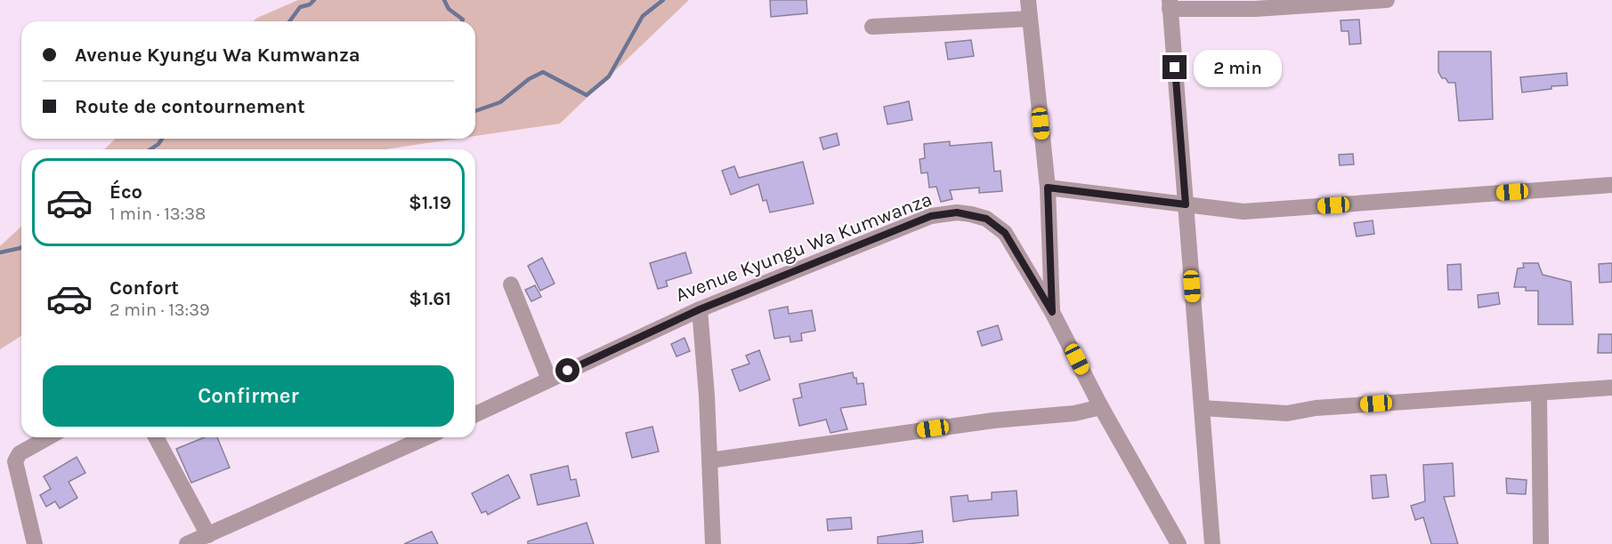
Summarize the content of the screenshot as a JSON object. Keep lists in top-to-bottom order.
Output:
{
  "streets": {
    "street": ["Avenue Kyungu Wa Kumwanza"]
  },
  "page": {
    "banner": ["Avenue Kyungu Wa Kumwanza", "Route de contournement"],
    "bubble": "2 min",
    "list": [
      {
        "name": "Éco",
        "note": "1 min · 13:38",
        "value": "$1.19"
      },
      {
        "name": "Confort",
        "note": "2 min · 13:39",
        "value": "$1.61"
      }
    ],
    "buttons": "Confirmer"
  }
}
